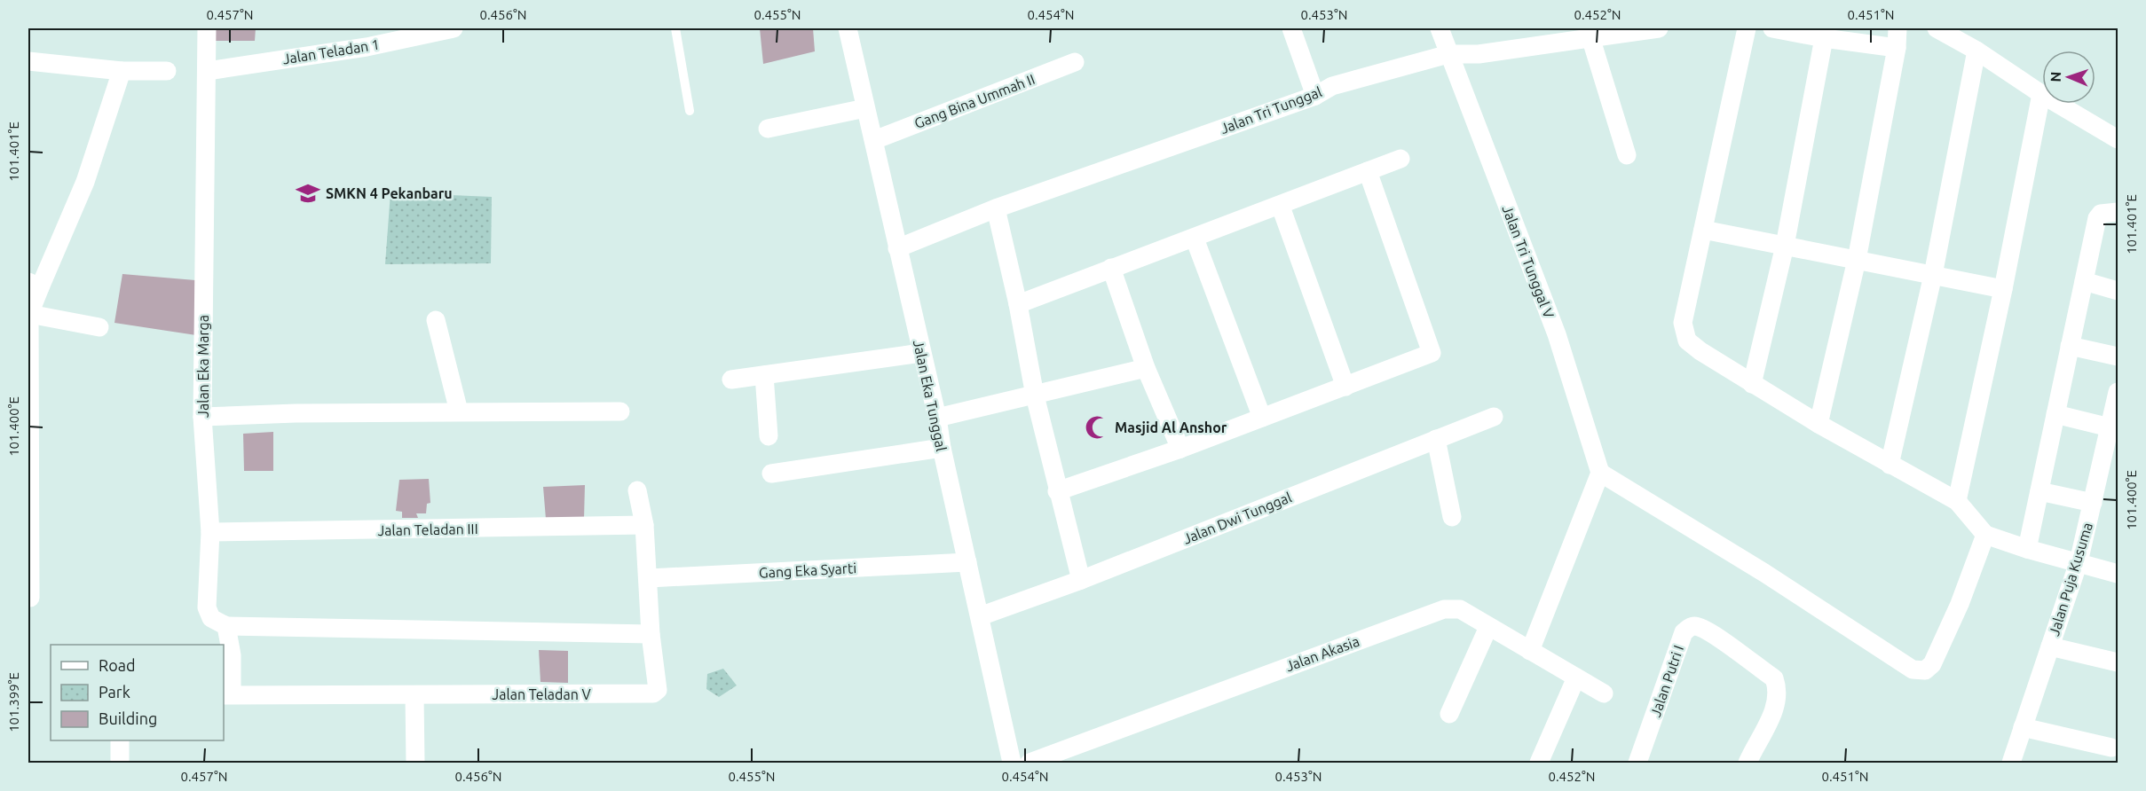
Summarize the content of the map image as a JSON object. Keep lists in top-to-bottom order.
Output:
{
  "streets": {
    "street": [
      "Jalan Teladan 1",
      "Gang Bina Ummah II",
      "Jalan Tri Tunggal",
      "Jalan Tri Tunggal V",
      "Jalan Eka Marga",
      "Jalan Eka Tunggal",
      "Jalan Dwi Tunggal",
      "Jalan Teladan III",
      "Gang Eka Syarti",
      "Jalan Puja Kusuma",
      "Jalan Akasia",
      "Jalan Putri I",
      "Jalan Teladan V"
    ]
  },
  "crossings": [
    ["Jalan Teladan 1", "Jalan Eka Marga"],
    ["Gang Bina Ummah II", "Jalan Eka Tunggal"],
    ["Jalan Tri Tunggal", "Jalan Tri Tunggal V"],
    ["Jalan Tri Tunggal", "Jalan Eka Tunggal"],
    ["Jalan Eka Marga", "Jalan Teladan III"],
    ["Jalan Eka Tunggal", "Jalan Dwi Tunggal"],
    ["Jalan Eka Tunggal", "Gang Eka Syarti"],
    ["Jalan Teladan III", "Jalan Teladan V"],
    ["Gang Eka Syarti", "Jalan Teladan V"]
  ],
  "places": {
    "school or university": ["SMKN 4 Pekanbaru"],
    "mosque": ["Masjid Al Anshor"]
  },
  "legend": ["Road", "Park", "Building"],
  "north": "left",
  "coordinates": [
    "0.457°N",
    "0.456°N",
    "0.455°N",
    "0.454°N",
    "0.453°N",
    "0.452°N",
    "0.451°N",
    "101.401°E",
    "101.400°E",
    "101.399°E"
  ]
}
